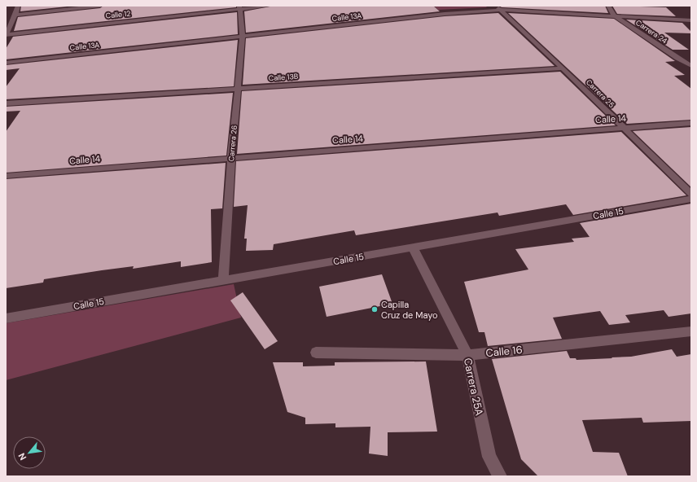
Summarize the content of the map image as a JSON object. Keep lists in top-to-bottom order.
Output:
{
  "streets": {
    "street": [
      "Calle 12",
      "Calle 13A",
      "Carrera 24",
      "Calle 13B",
      "Carrera 25",
      "Calle 14",
      "Carrera 26",
      "Calle 15",
      "Calle 16",
      "Carrera 25A"
    ]
  },
  "crossings": [
    ["Calle 12", "Carrera 26"],
    ["Calle 13A", "Carrera 24"],
    ["Calle 13A", "Carrera 25"],
    ["Calle 13A", "Carrera 26"],
    ["Calle 13B", "Carrera 25"],
    ["Calle 13B", "Carrera 26"],
    ["Carrera 25", "Calle 14"],
    ["Calle 14", "Carrera 26"],
    ["Carrera 26", "Calle 15"],
    ["Calle 15", "Carrera 25A"],
    ["Calle 16", "Carrera 25A"]
  ],
  "places": ["Capilla Cruz de Mayo"],
  "north": "bottom left"
}
